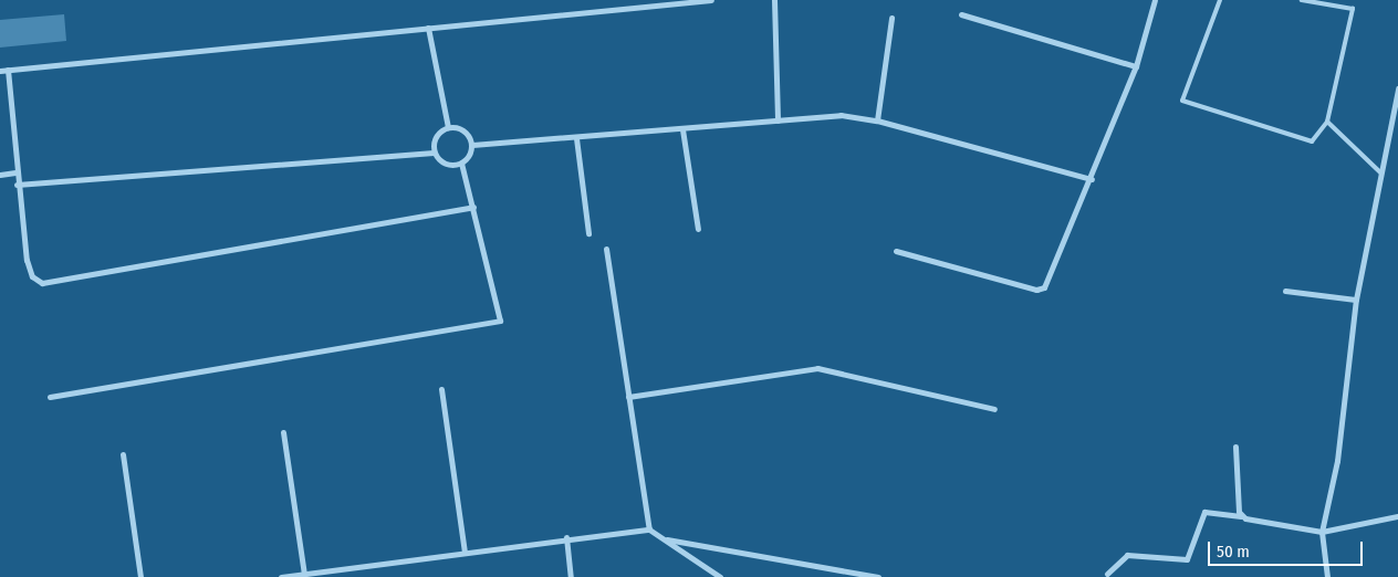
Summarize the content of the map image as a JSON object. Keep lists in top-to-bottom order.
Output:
{
  "scale_bar": "50 m"
}
